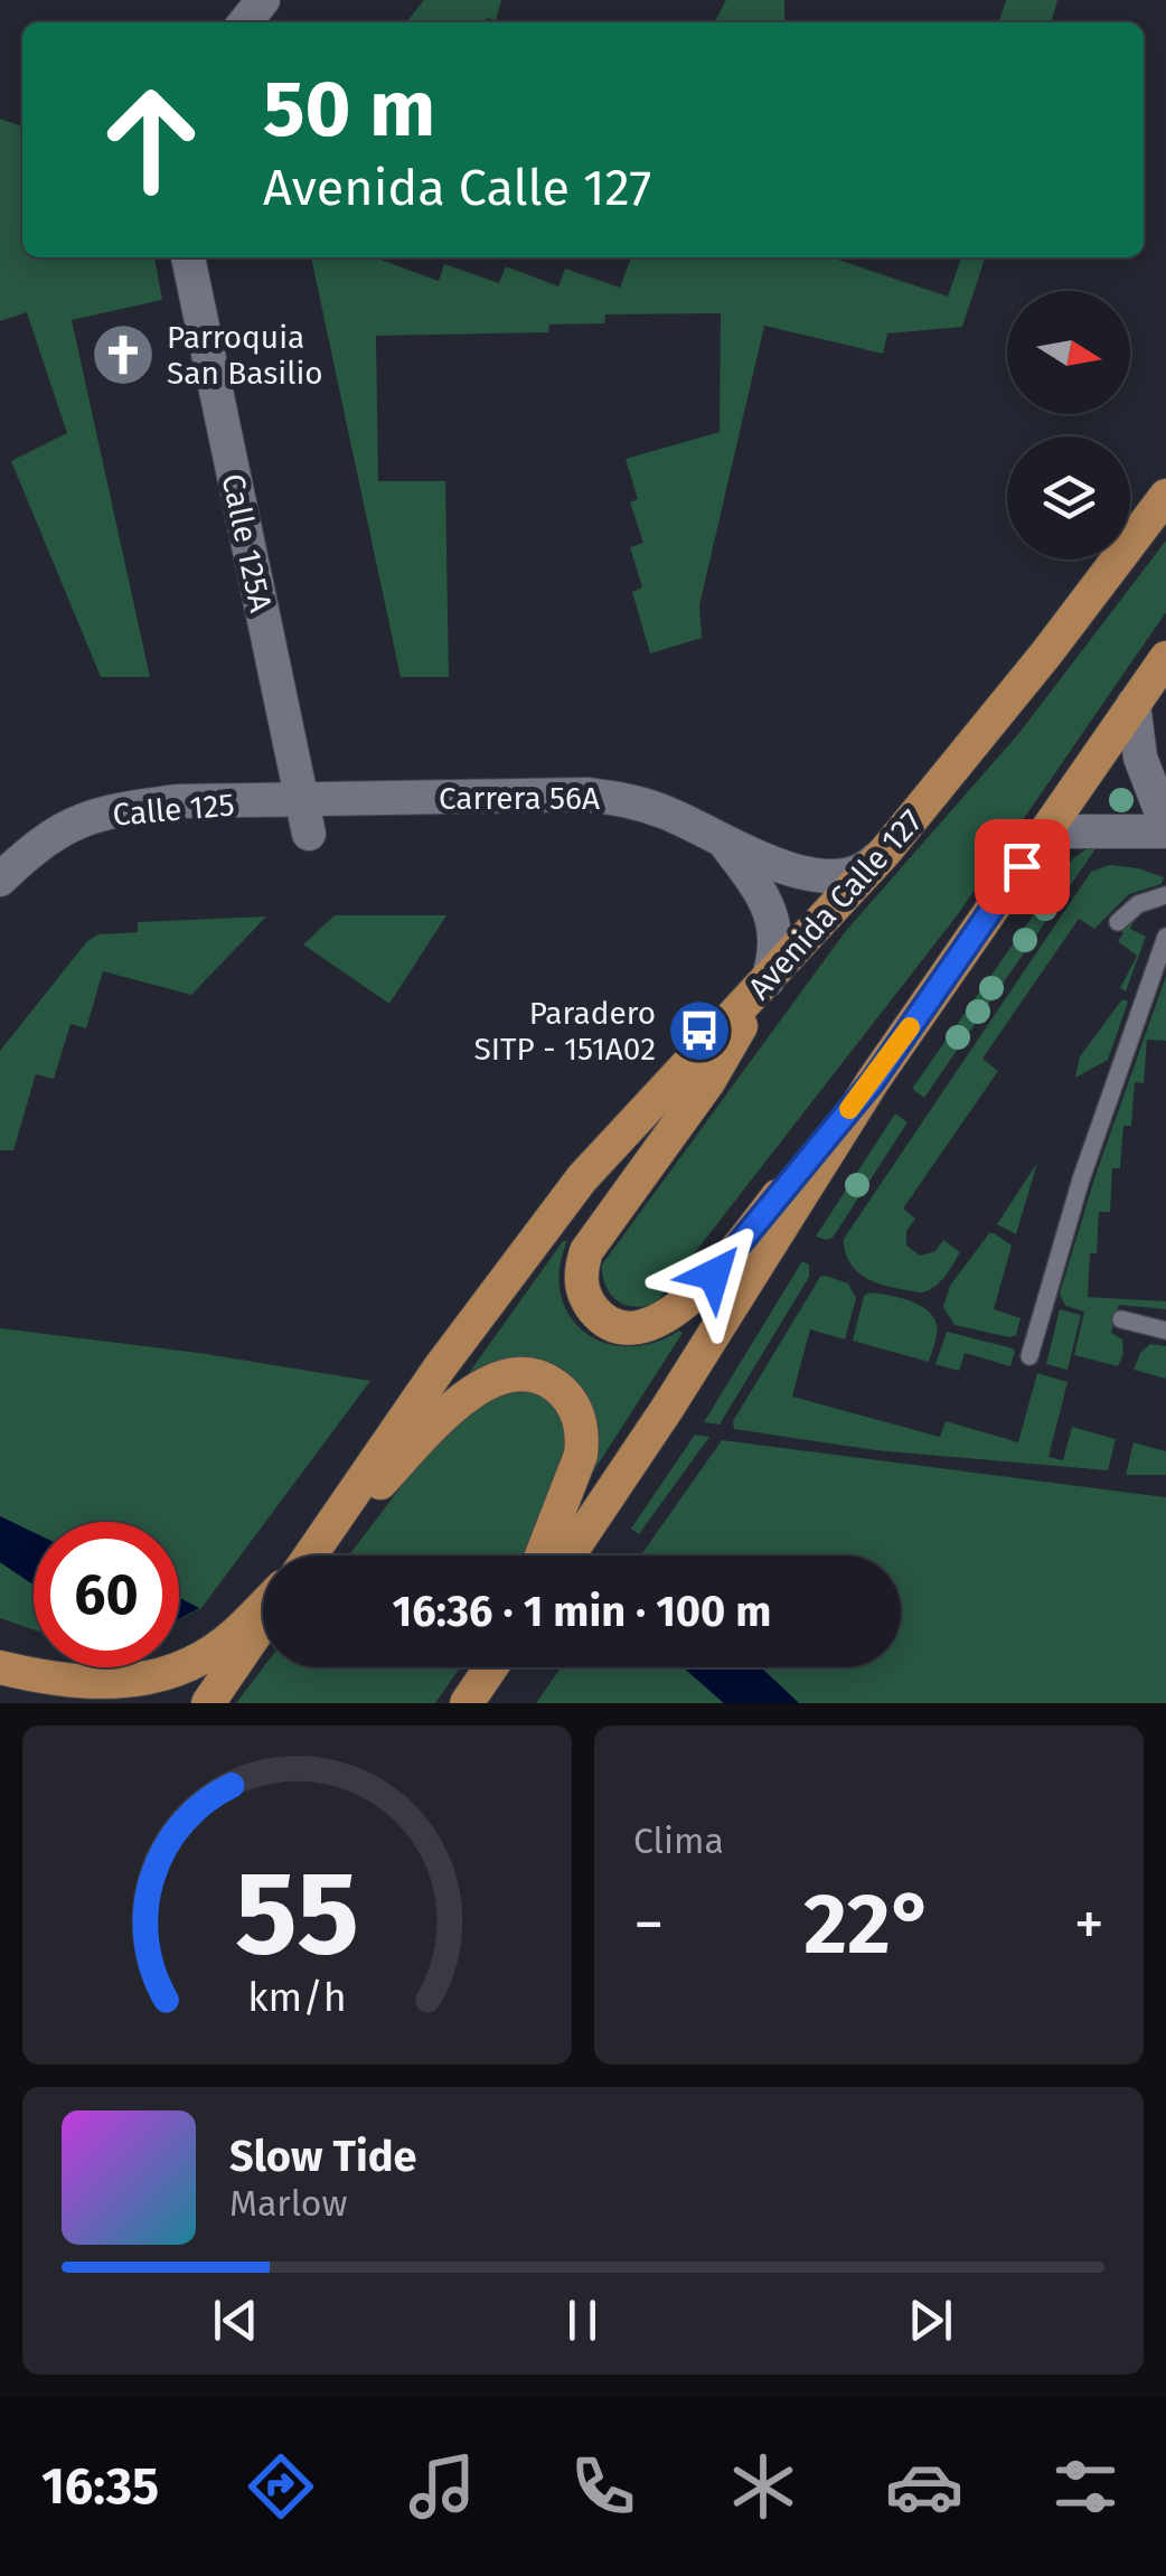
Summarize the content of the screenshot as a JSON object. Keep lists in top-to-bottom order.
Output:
{
  "streets": {
    "main road": ["Avenida Calle 127"],
    "street": ["Calle 125A", "Carrera 56A", "Calle 125"]
  },
  "crossings": [
    ["Calle 125A", "Carrera 56A"],
    ["Calle 125A", "Calle 125"],
    ["Carrera 56A", "Calle 125"],
    ["Carrera 56A", "Avenida Calle 127"]
  ],
  "places": {
    "church": ["Parroquia San Basilio"],
    "bus stop": ["Paradero SITP - 151A02"]
  },
  "north": "right",
  "page": {
    "turn": ["50 m", "Avenida Calle 127"],
    "limit": "60",
    "trip": "16:36 · 1 min · 100 m",
    "tile": "Clima",
    "heat": ["−", "22°", "+"],
    "song": ["Slow Tide", "Marlow"],
    "tabs": "16:35",
    "gauge": ["55", "km/h"]
  }
}
